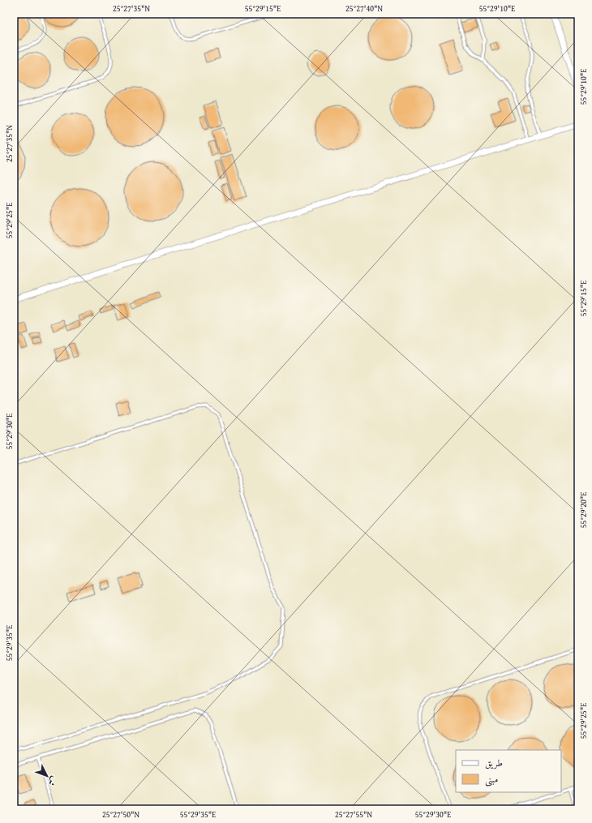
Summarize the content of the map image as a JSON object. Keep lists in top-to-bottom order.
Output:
{
  "legend": ["طريق", "مبنى"],
  "north": "bottom right",
  "coordinates": [
    "25°27'35\"N",
    "55°29'15\"E",
    "25°27'40\"N",
    "55°29'10\"E",
    "55°29'25\"E",
    "55°29'30\"E",
    "55°29'20\"E",
    "55°29'35\"E",
    "25°27'50\"N",
    "25°27'55\"N"
  ]
}
